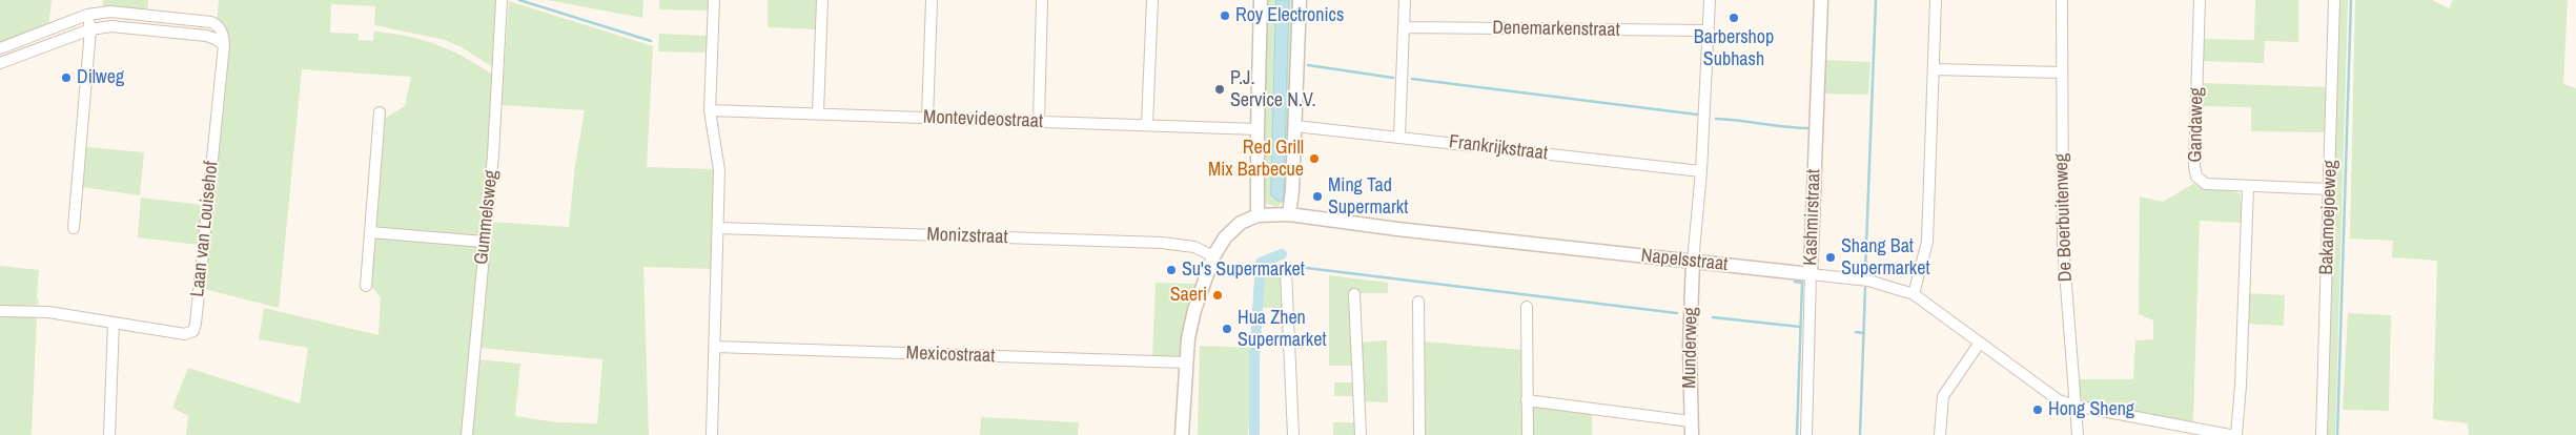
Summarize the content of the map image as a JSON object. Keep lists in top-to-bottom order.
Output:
{
  "streets": {
    "street": [
      "Denemarkenstraat",
      "Montevideostraat",
      "Gandaweg",
      "Frankrijkstraat",
      "Gummelsweg",
      "Kashmirstraat",
      "De Boerbuitenweg",
      "Bakamoejoeweg",
      "Laan van Louisehof",
      "Monizstraat",
      "Napelsstraat",
      "Munderweg",
      "Mexicostraat"
    ]
  },
  "crossings": [
    ["Gandaweg", "Bakamoejoeweg"],
    ["Kashmirstraat", "Napelsstraat"],
    ["De Boerbuitenweg", "Napelsstraat"],
    ["Napelsstraat", "Munderweg"]
  ],
  "places": [
    "Roy Electronics",
    "Barbershop Subhash",
    "Dilweg",
    "P.J. Service N.V.",
    "Red Grill Mix Barbecue",
    "Ming Tad Supermarkt",
    "Shang Bat Supermarket",
    "Su's Supermarket",
    "Saeri",
    "Hua Zhen Supermarket",
    "Hong Sheng"
  ]
}
